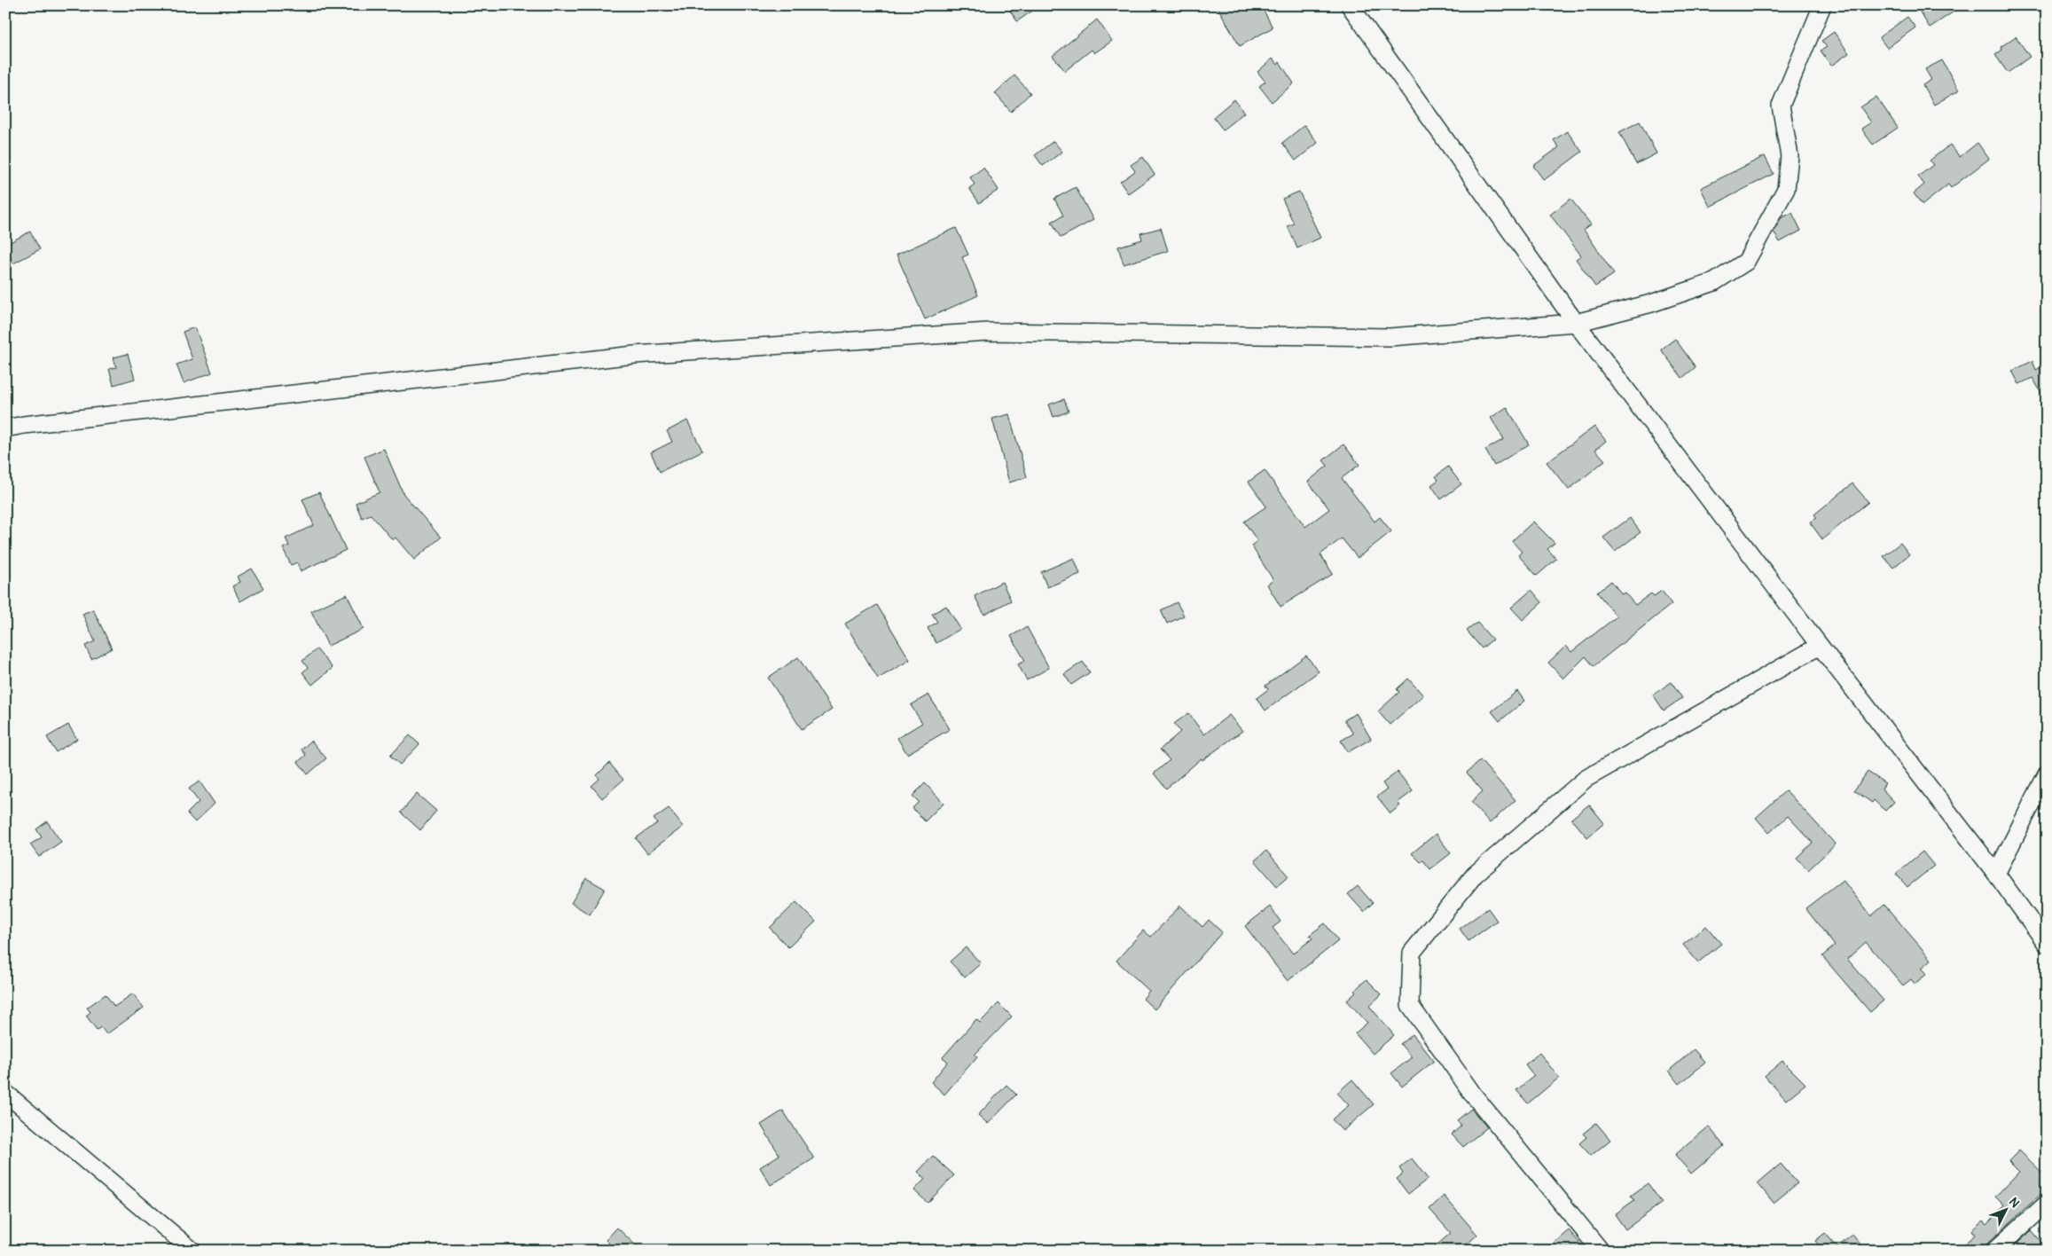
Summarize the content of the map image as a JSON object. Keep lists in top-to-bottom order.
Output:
{
  "north": "top right"
}
